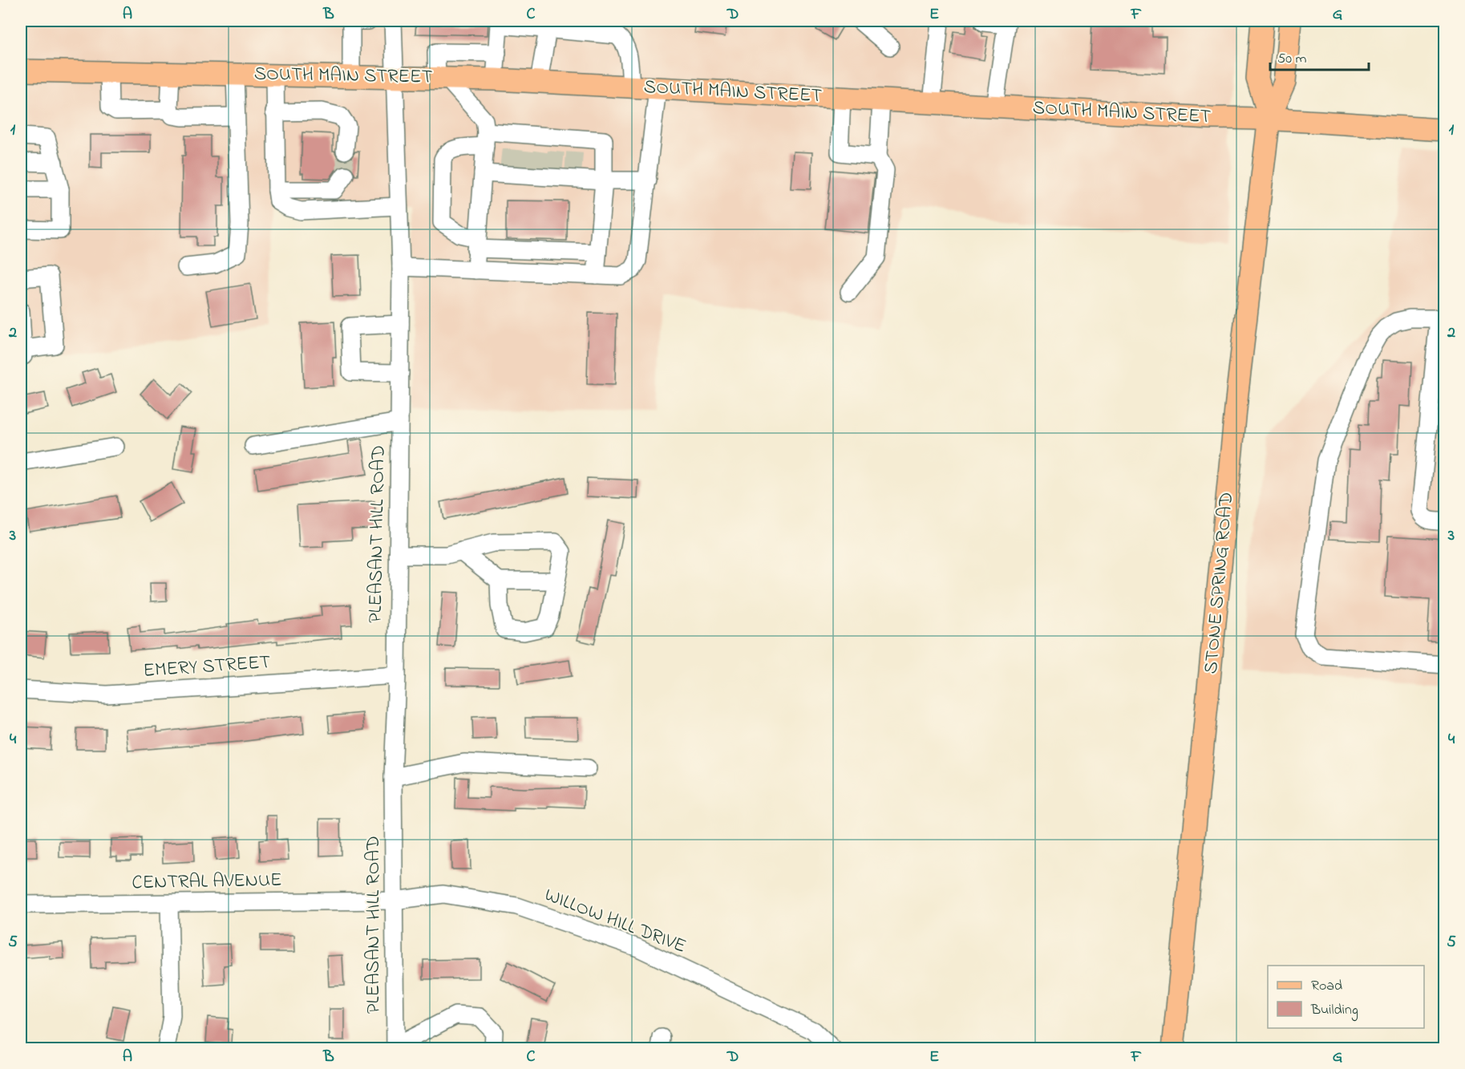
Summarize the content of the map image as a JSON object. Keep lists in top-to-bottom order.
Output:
{
  "streets": {
    "main road": ["SOUTH MAIN STREET", "STONE SPRING ROAD"],
    "street": [
      "PLEASANT HILL ROAD",
      "EMERY STREET",
      "CENTRAL AVENUE",
      "WILLOW HILL DRIVE"
    ]
  },
  "crossings": [
    ["SOUTH MAIN STREET", "PLEASANT HILL ROAD"],
    ["SOUTH MAIN STREET", "STONE SPRING ROAD"],
    ["PLEASANT HILL ROAD", "EMERY STREET"],
    ["PLEASANT HILL ROAD", "CENTRAL AVENUE"],
    ["PLEASANT HILL ROAD", "WILLOW HILL DRIVE"],
    ["CENTRAL AVENUE", "WILLOW HILL DRIVE"]
  ],
  "legend": ["Road", "Building"],
  "scale_bar": "50 m",
  "grid": {
    "columns": [
      "A",
      "B",
      "C",
      "D",
      "E",
      "F",
      "G"
    ],
    "rows": [
      "1",
      "2",
      "3",
      "4",
      "5"
    ]
  }
}
